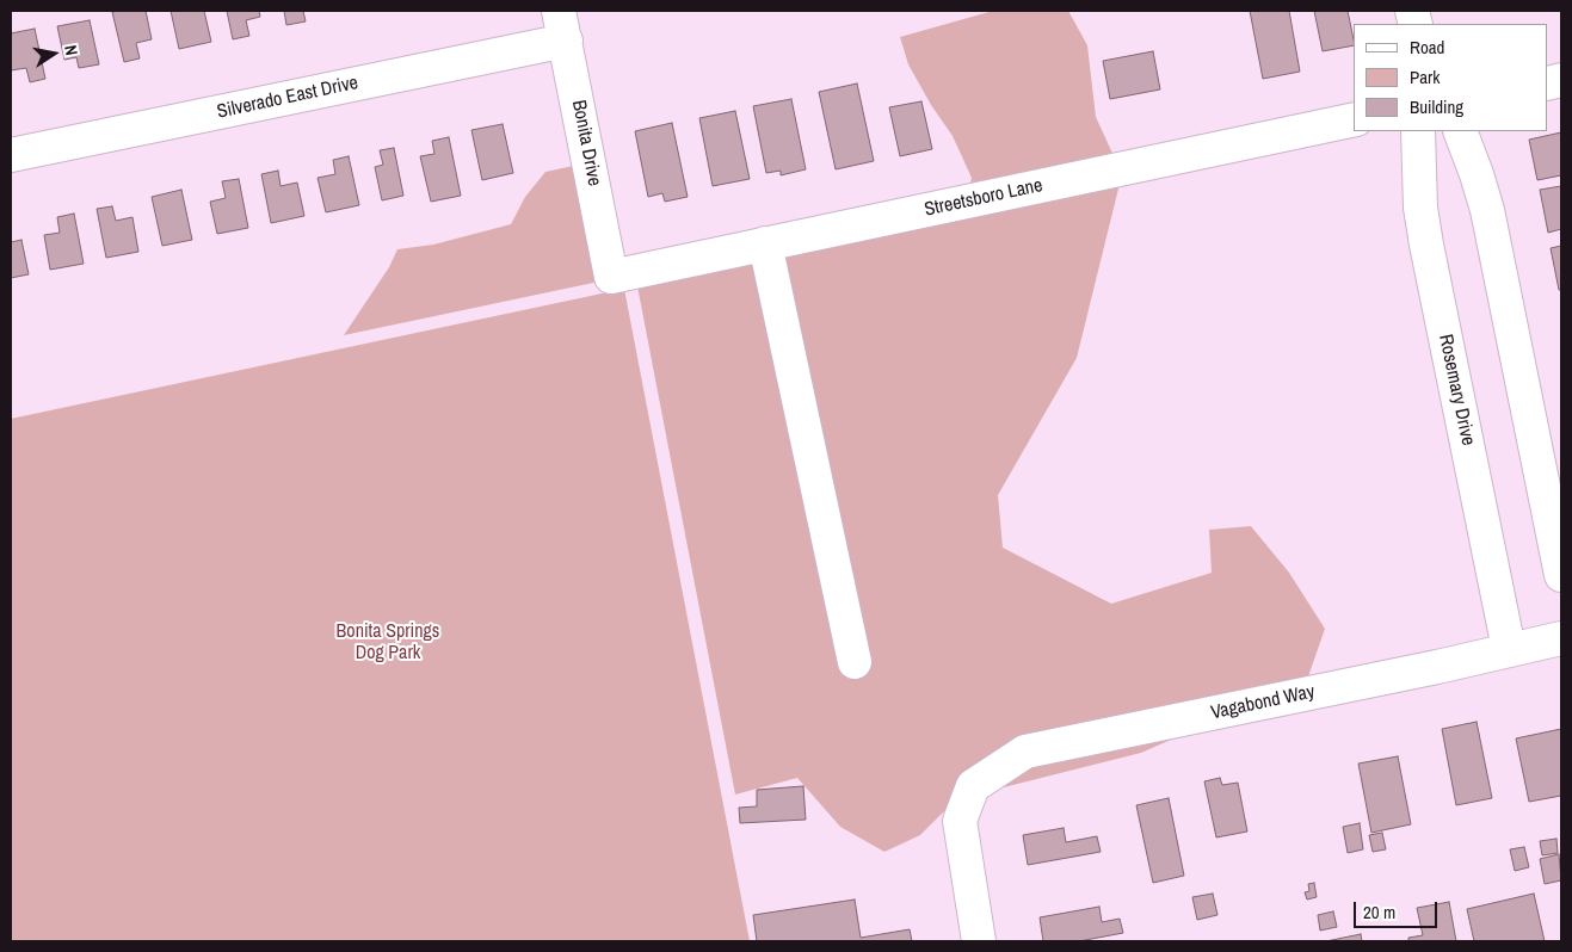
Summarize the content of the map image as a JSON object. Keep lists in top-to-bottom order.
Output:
{
  "streets": {
    "street": [
      "Silverado East Drive",
      "Bonita Drive",
      "Streetsboro Lane",
      "Rosemary Drive",
      "Vagabond Way"
    ]
  },
  "crossings": [
    ["Silverado East Drive", "Bonita Drive"],
    ["Bonita Drive", "Streetsboro Lane"],
    ["Rosemary Drive", "Vagabond Way"]
  ],
  "parks": ["Bonita Springs Dog Park"],
  "legend": ["Road", "Park", "Building"],
  "scale_bar": "20 m",
  "north": "right"
}
